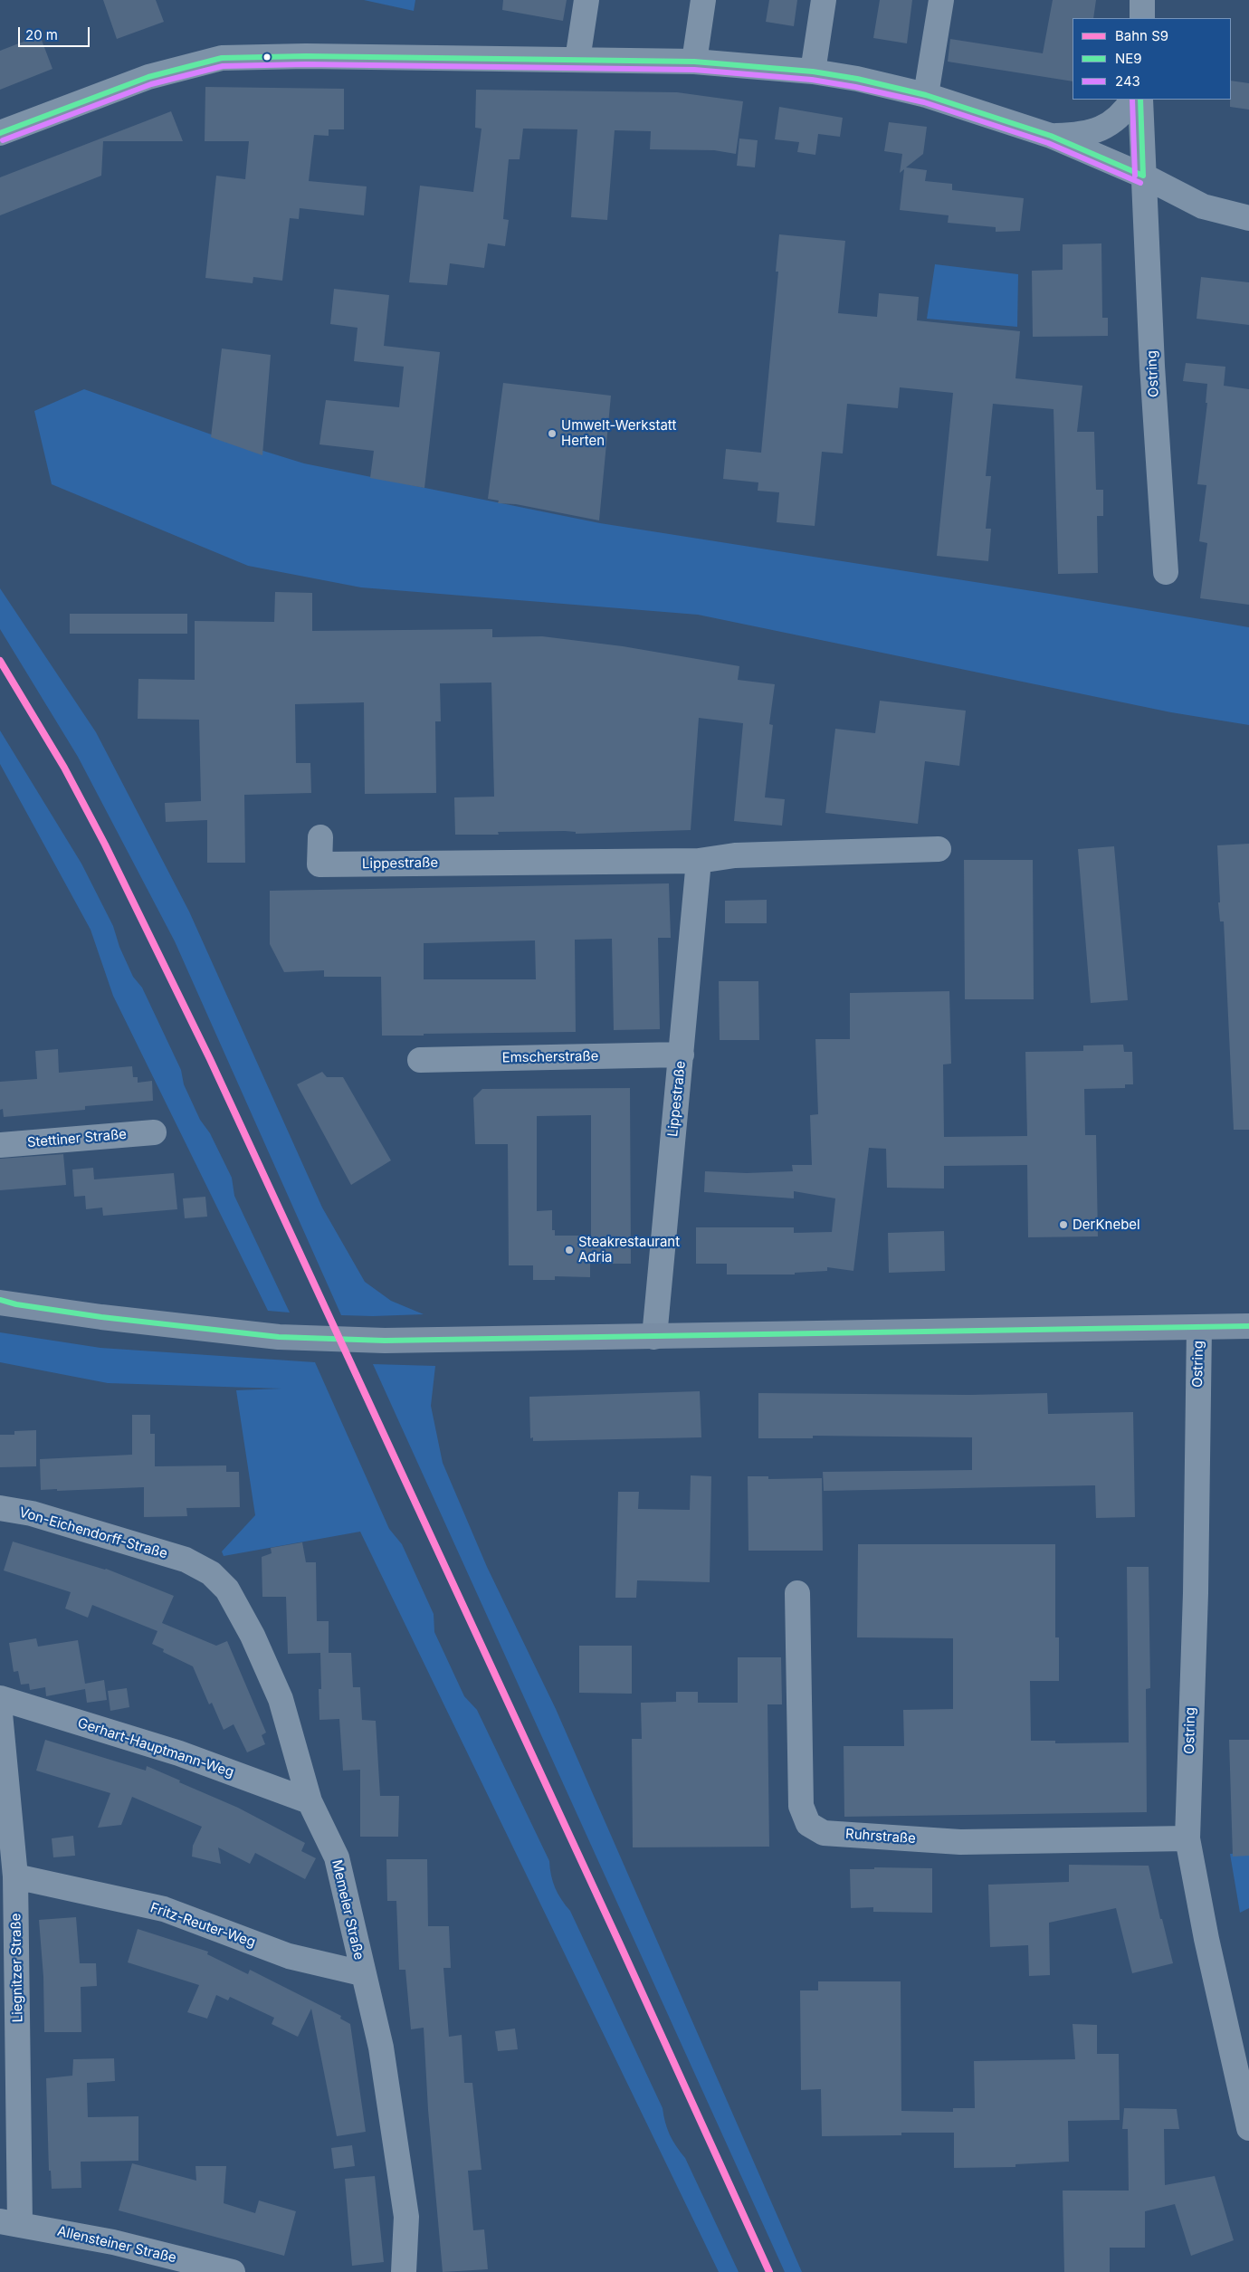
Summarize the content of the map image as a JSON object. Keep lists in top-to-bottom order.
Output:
{
  "streets": {
    "street": [
      "Ostring",
      "Lippestraße",
      "Emscherstraße",
      "Stettiner Straße",
      "Von-Eichendorff-Straße",
      "Gerhart-Hauptmann-Weg",
      "Ruhrstraße",
      "Memeler Straße",
      "Fritz-Reuter-Weg",
      "Liegnitzer Straße",
      "Allensteiner Straße"
    ]
  },
  "crossings": [
    ["Ostring", "Ruhrstraße"],
    ["Lippestraße", "Emscherstraße"],
    ["Von-Eichendorff-Straße", "Memeler Straße"],
    ["Gerhart-Hauptmann-Weg", "Memeler Straße"],
    ["Memeler Straße", "Fritz-Reuter-Weg"],
    ["Fritz-Reuter-Weg", "Liegnitzer Straße"],
    ["Liegnitzer Straße", "Allensteiner Straße"]
  ],
  "places": ["Umwelt-Werkstatt Herten", "DerKnebel", "Steakrestaurant Adria"],
  "lines": ["transit line NE9", "transit line 243", "rail line S9"],
  "legend": ["Bahn S9", "NE9", "243"],
  "scale_bar": "20 m"
}
